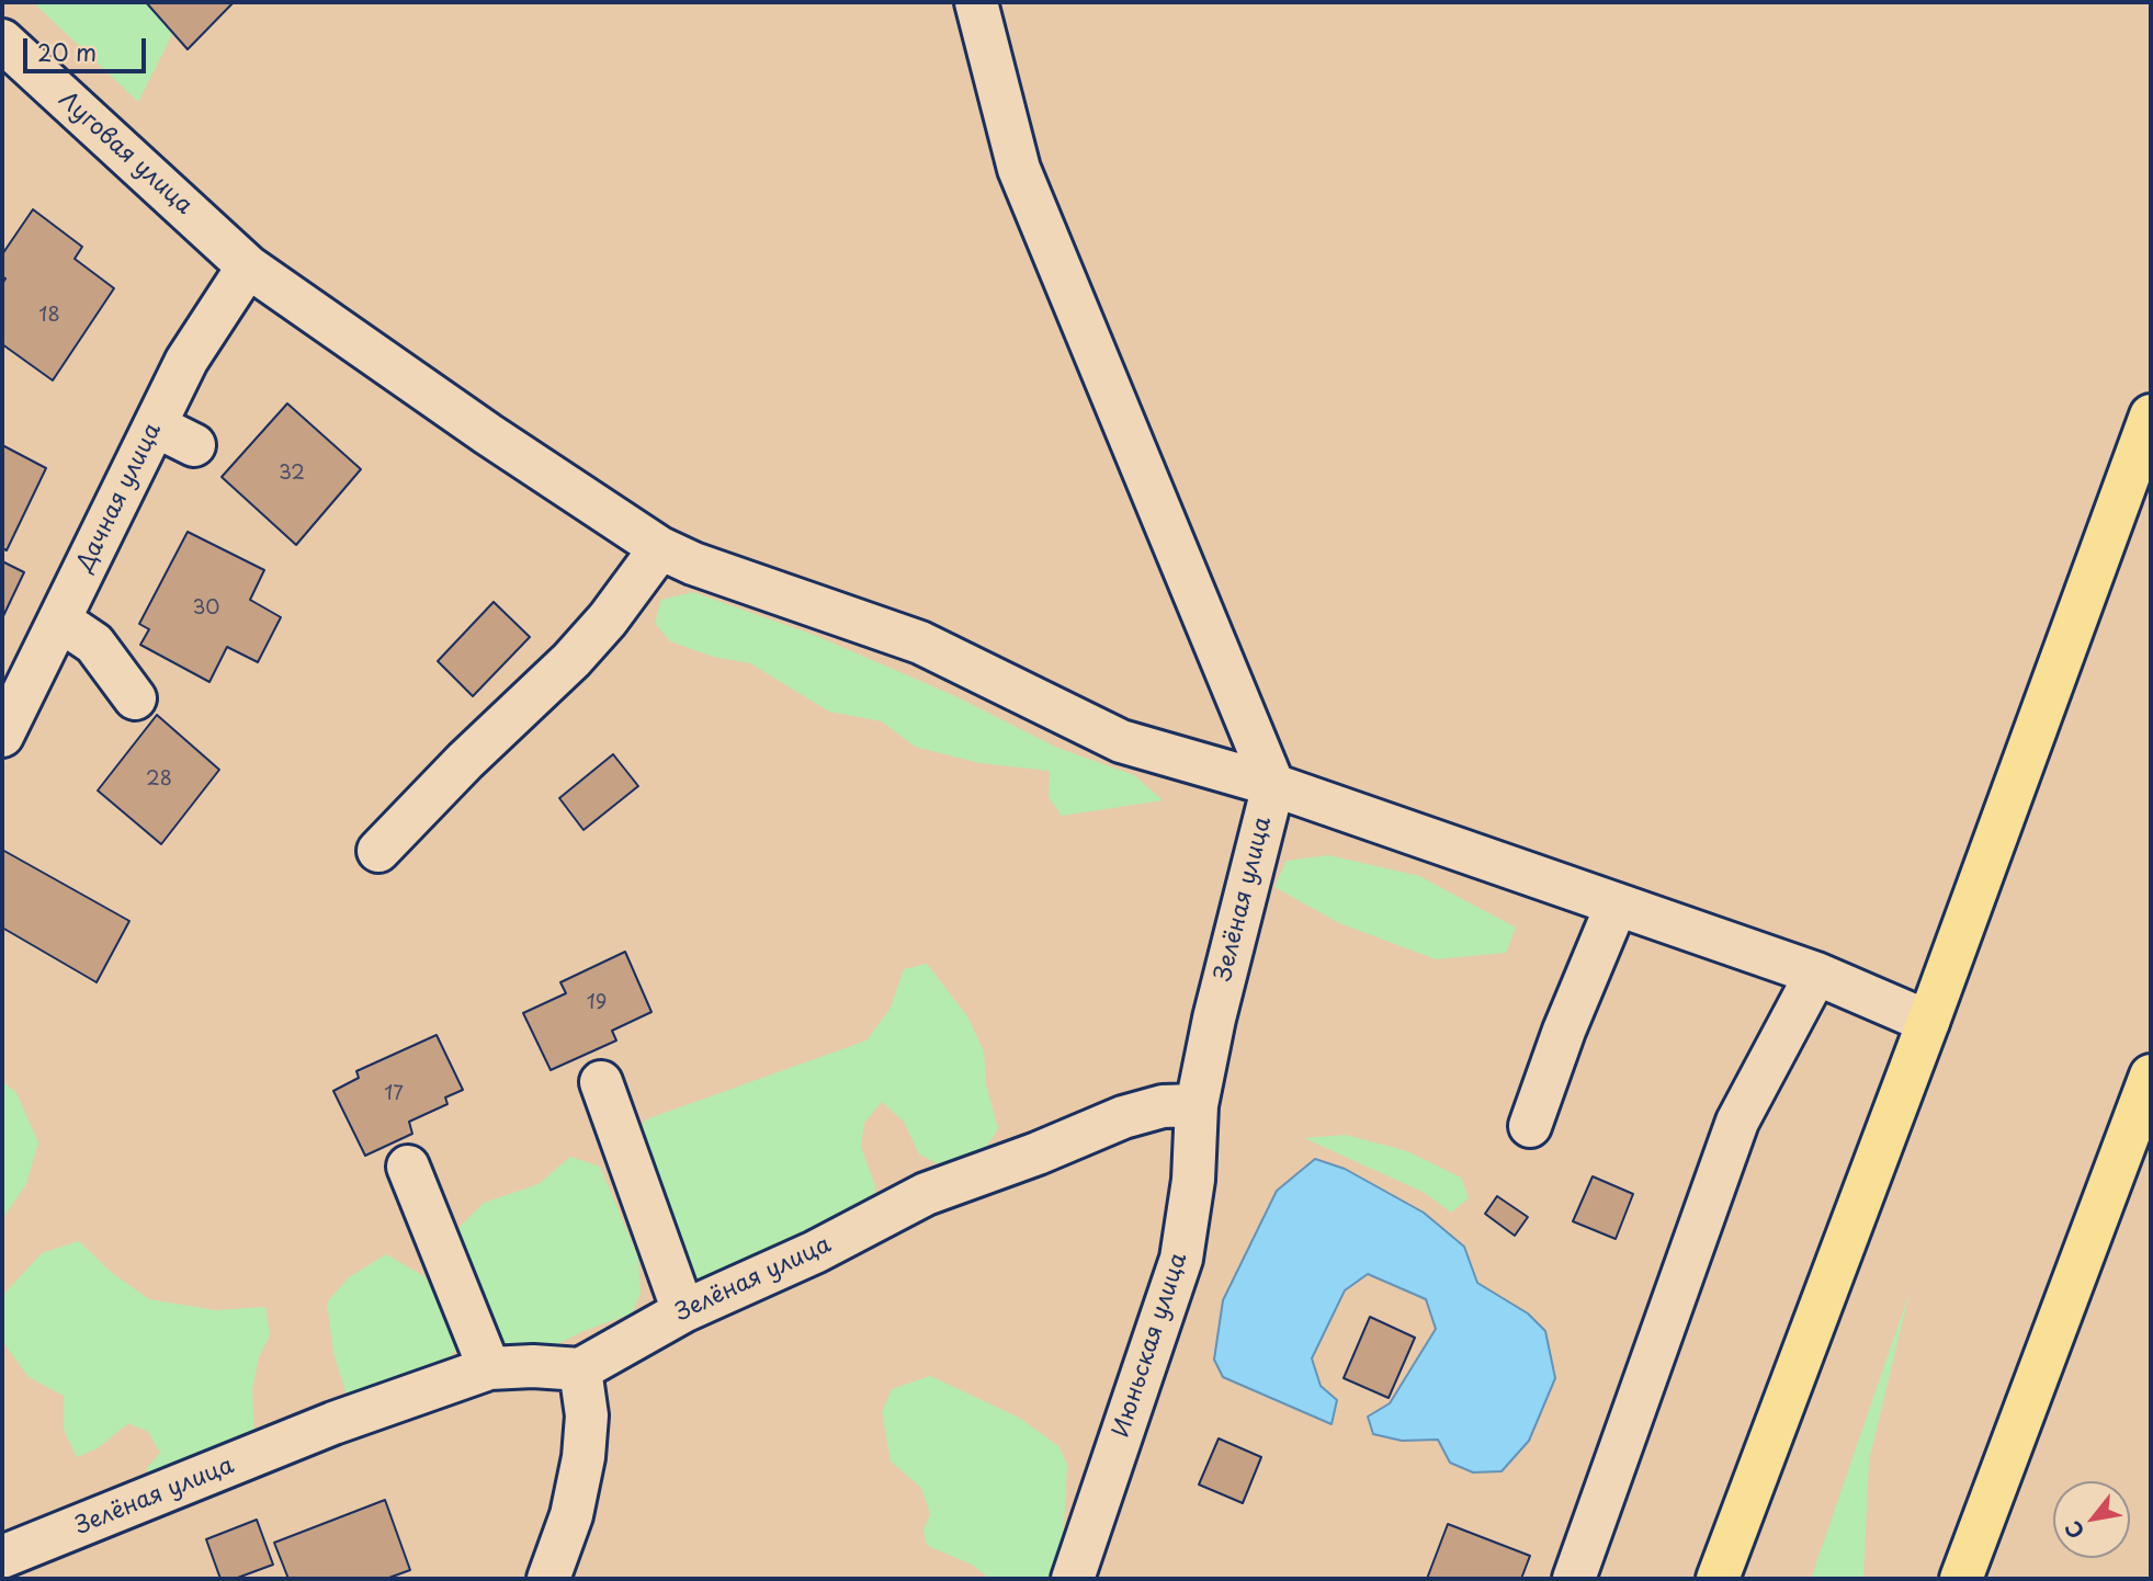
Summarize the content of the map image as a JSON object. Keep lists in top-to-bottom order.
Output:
{
  "streets": {
    "street": [
      "Луговая улица",
      "Дачная улица",
      "Зелёная улица",
      "Июньская улица"
    ]
  },
  "crossings": [
    ["Луговая улица", "Дачная улица"],
    ["Луговая улица", "Зелёная улица"],
    ["Зелёная улица", "Июньская улица"]
  ],
  "house_numbers": [
    "18",
    "32",
    "30",
    "28",
    "19",
    "17"
  ],
  "scale_bar": "20 m",
  "north": "bottom left"
}
